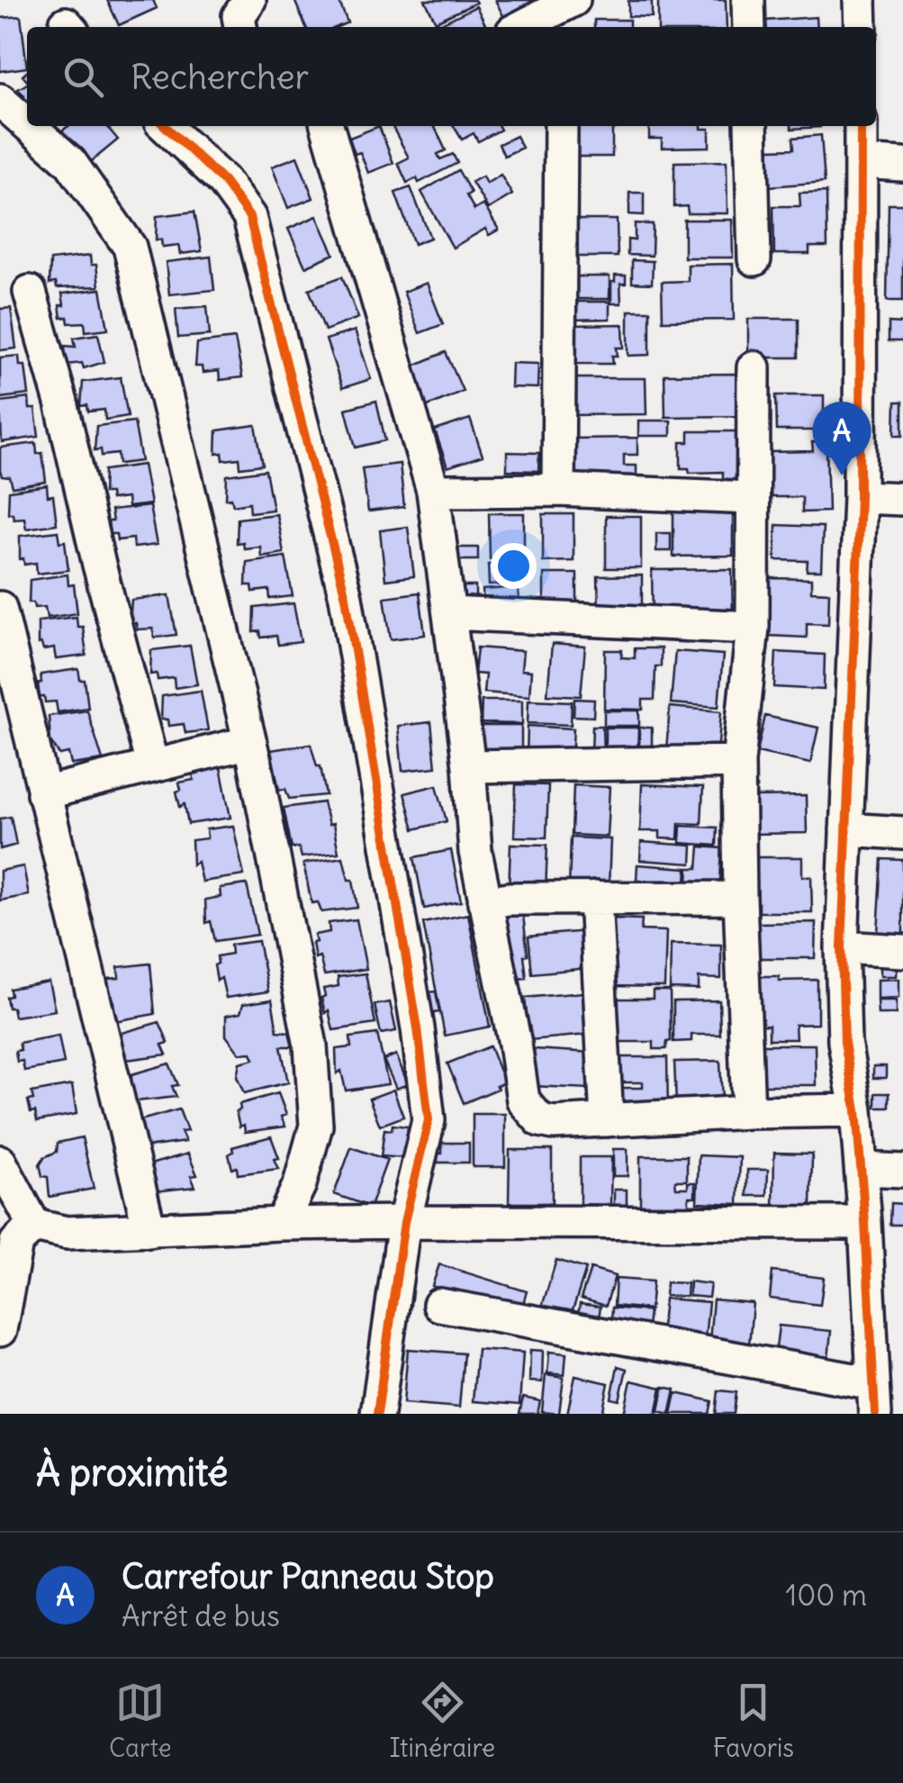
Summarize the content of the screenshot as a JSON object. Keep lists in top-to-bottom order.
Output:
{
  "page": {
    "search": "Rechercher",
    "pins": "A",
    "heading": "À proximité",
    "list": [
      {
        "mark": "A",
        "name": "Carrefour Panneau Stop",
        "note": "Arrêt de bus",
        "value": "100 m"
      }
    ],
    "nav": ["Carte", "Itinéraire", "Favoris"]
  }
}
